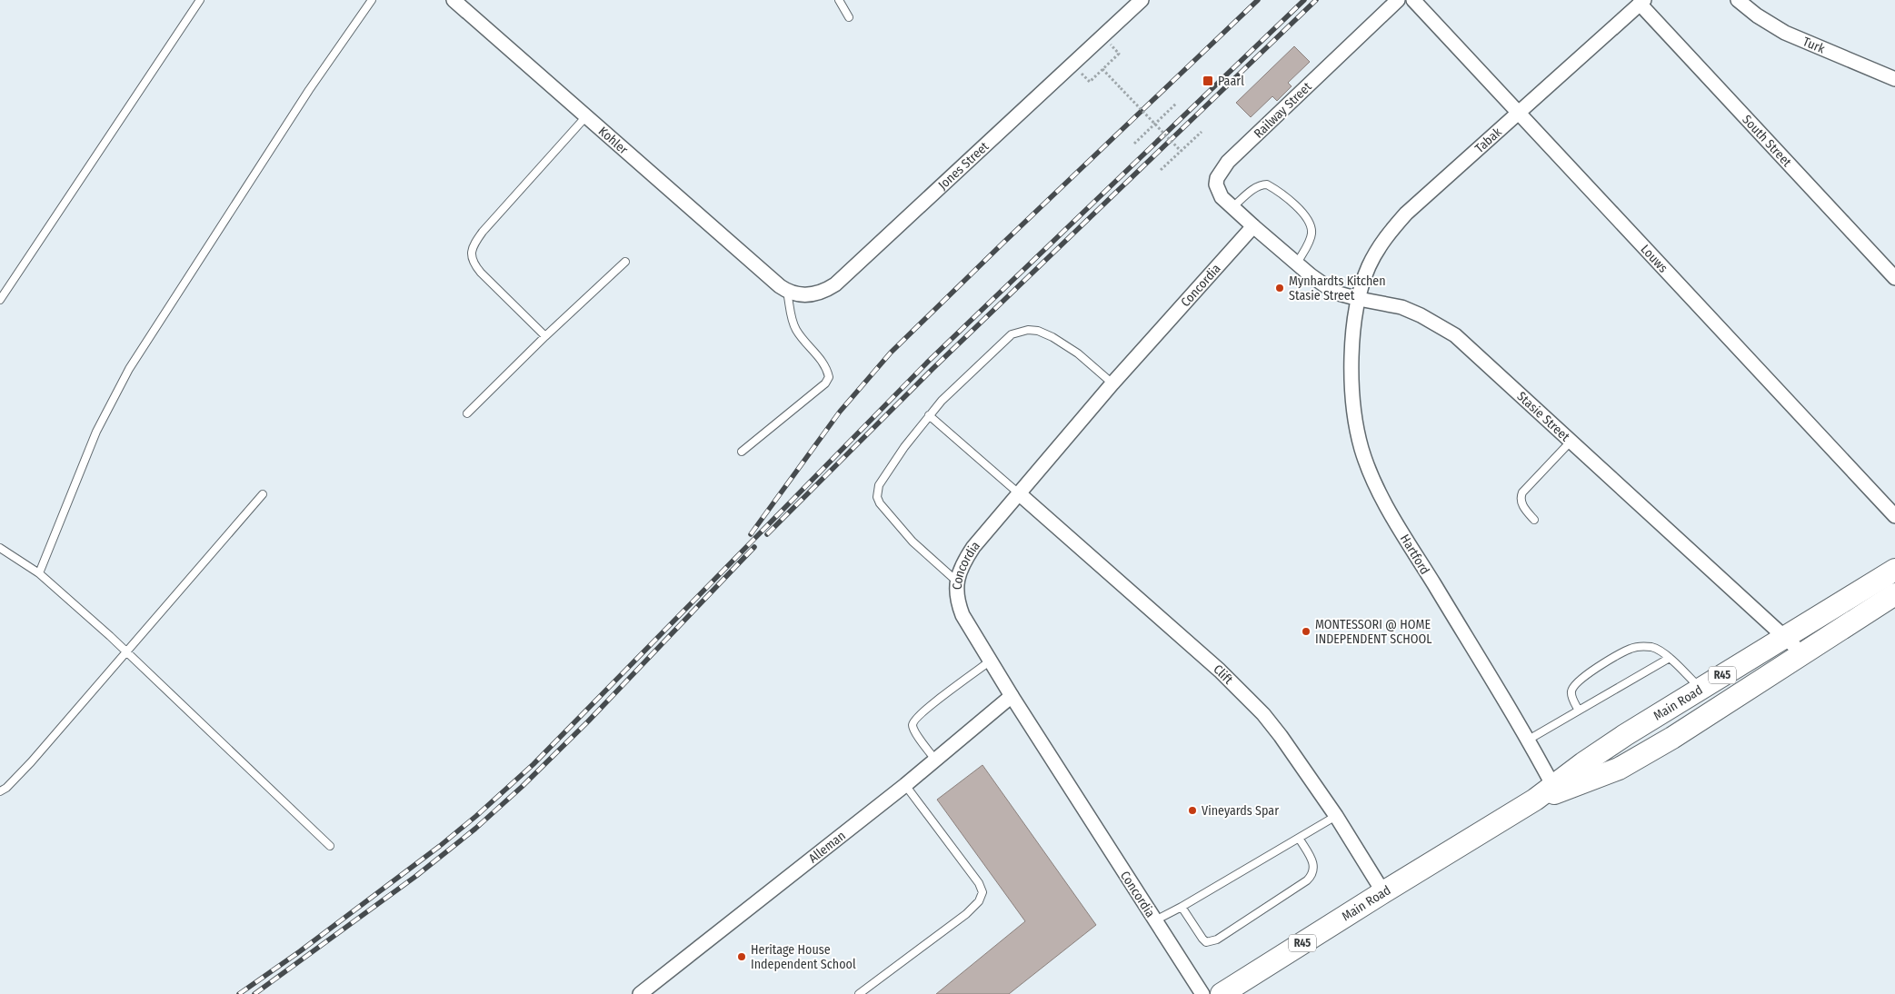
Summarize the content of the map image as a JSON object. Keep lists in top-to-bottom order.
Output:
{
  "streets": {
    "main road": ["R45", "Main Road"],
    "street": [
      "Turk",
      "Railway Street",
      "Kohler",
      "Tabak",
      "South Street",
      "Jones Street",
      "Louws",
      "Concordia",
      "Stasie Street",
      "Hartford",
      "Clift",
      "Alleman"
    ]
  },
  "crossings": [
    ["Railway Street", "Concordia"],
    ["Railway Street", "Stasie Street"],
    ["Kohler", "Jones Street"],
    ["Tabak", "South Street"],
    ["Tabak", "Louws"],
    ["Tabak", "Stasie Street"],
    ["Tabak", "Hartford"],
    ["Concordia", "Stasie Street"],
    ["Concordia", "Clift"],
    ["Concordia", "Alleman"],
    ["Stasie Street", "Hartford"],
    ["Stasie Street", "Main Road"],
    ["Hartford", "Main Road"],
    ["Clift", "Main Road"]
  ],
  "places": {
    "transit": ["Paarl"],
    "other": [
      "Mynhardts Kitchen Stasie Street",
      "MONTESSORI @ HOME INDEPENDENT SCHOOL",
      "Vineyards Spar",
      "Heritage House Independent School"
    ]
  }
}
